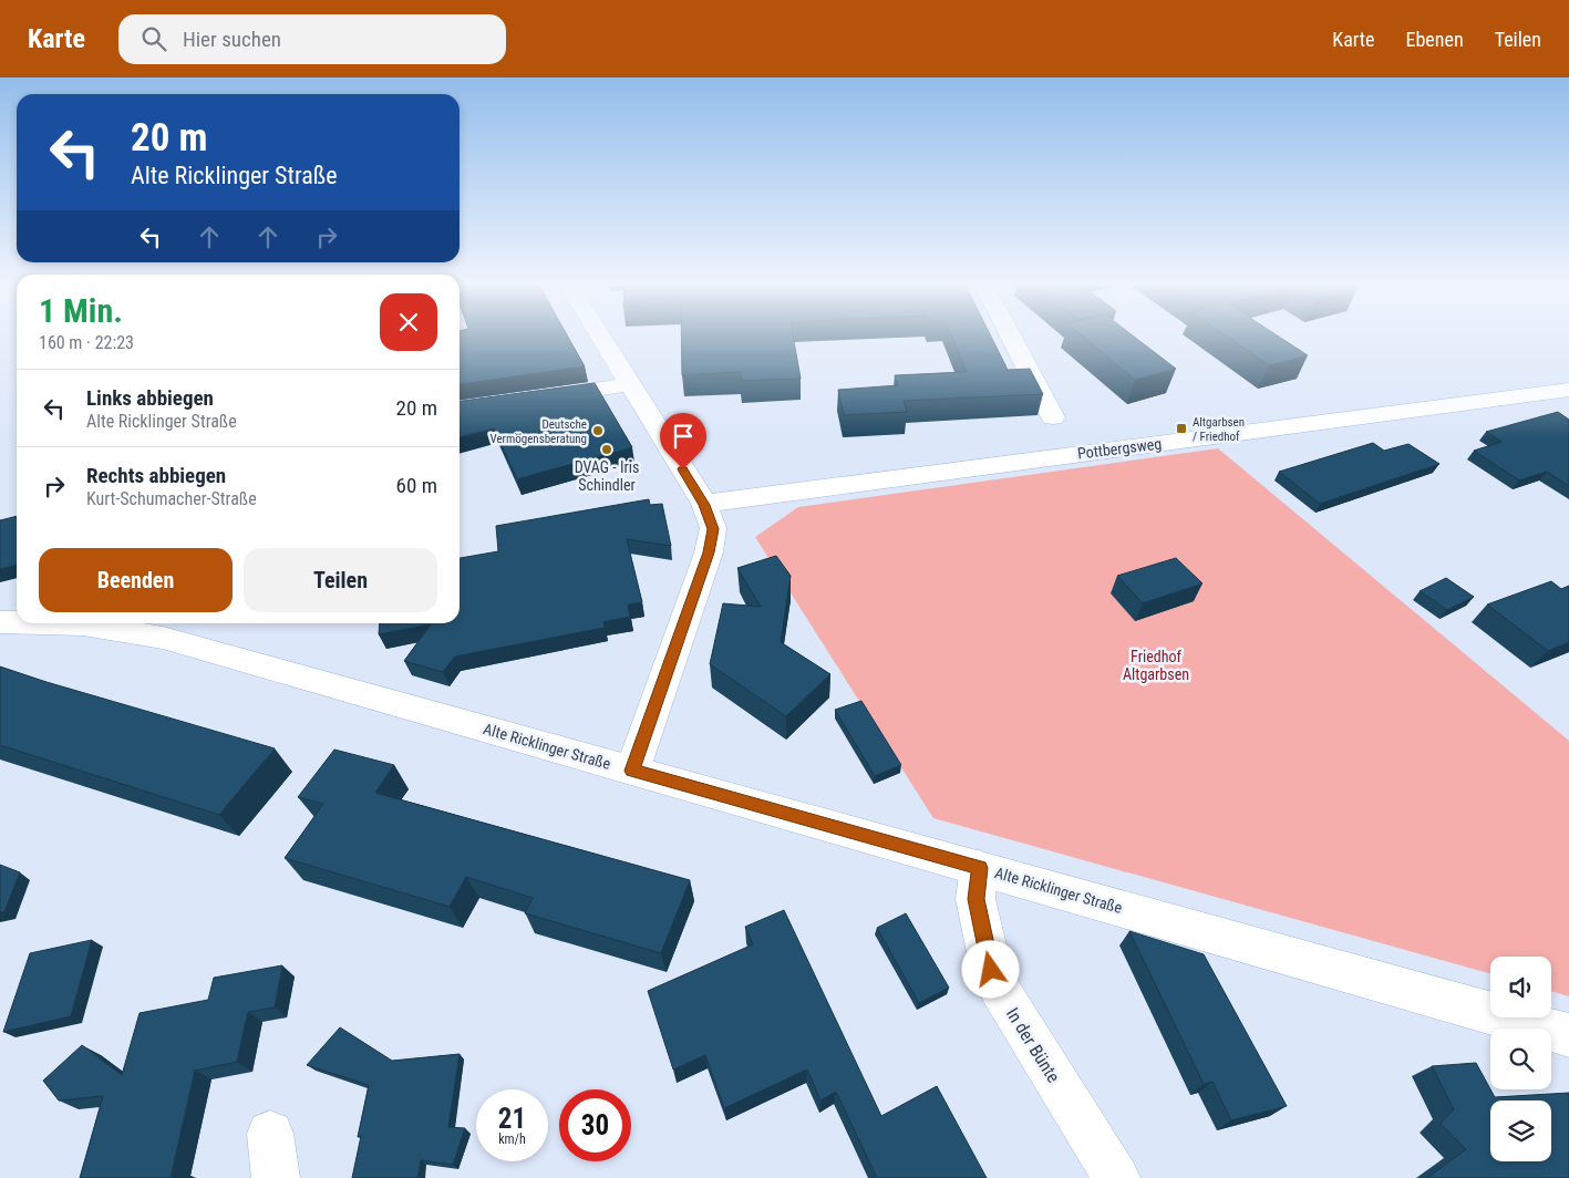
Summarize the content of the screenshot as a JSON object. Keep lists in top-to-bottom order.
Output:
{
  "streets": {
    "street": ["Pottbergsweg", "Alte Ricklinger Straße", "In der Bünte"]
  },
  "crossings": [
    ["Alte Ricklinger Straße", "In der Bünte"]
  ],
  "parks": ["Friedhof Altgarbsen"],
  "places": {
    "transit": ["Altgarbsen / Friedhof"],
    "other": ["Deutsche Vermögensberatung", "DVAG - Iris Schindler"]
  },
  "page": {
    "header": "Karte",
    "search": "Hier suchen",
    "nav": ["Karte", "Ebenen", "Teilen"],
    "turn": ["20 m", "Alte Ricklinger Straße"],
    "heading": ["1 Min.", "160 m · 22:23"],
    "list": [
      {
        "name": "Links abbiegen",
        "note": "Alte Ricklinger Straße",
        "value": "20 m"
      },
      {
        "name": "Rechts abbiegen",
        "note": "Kurt-Schumacher-Straße",
        "value": "60 m"
      }
    ],
    "buttons": ["Beenden", "Teilen"],
    "speed": "21 km/h",
    "limit": "30"
  }
}
